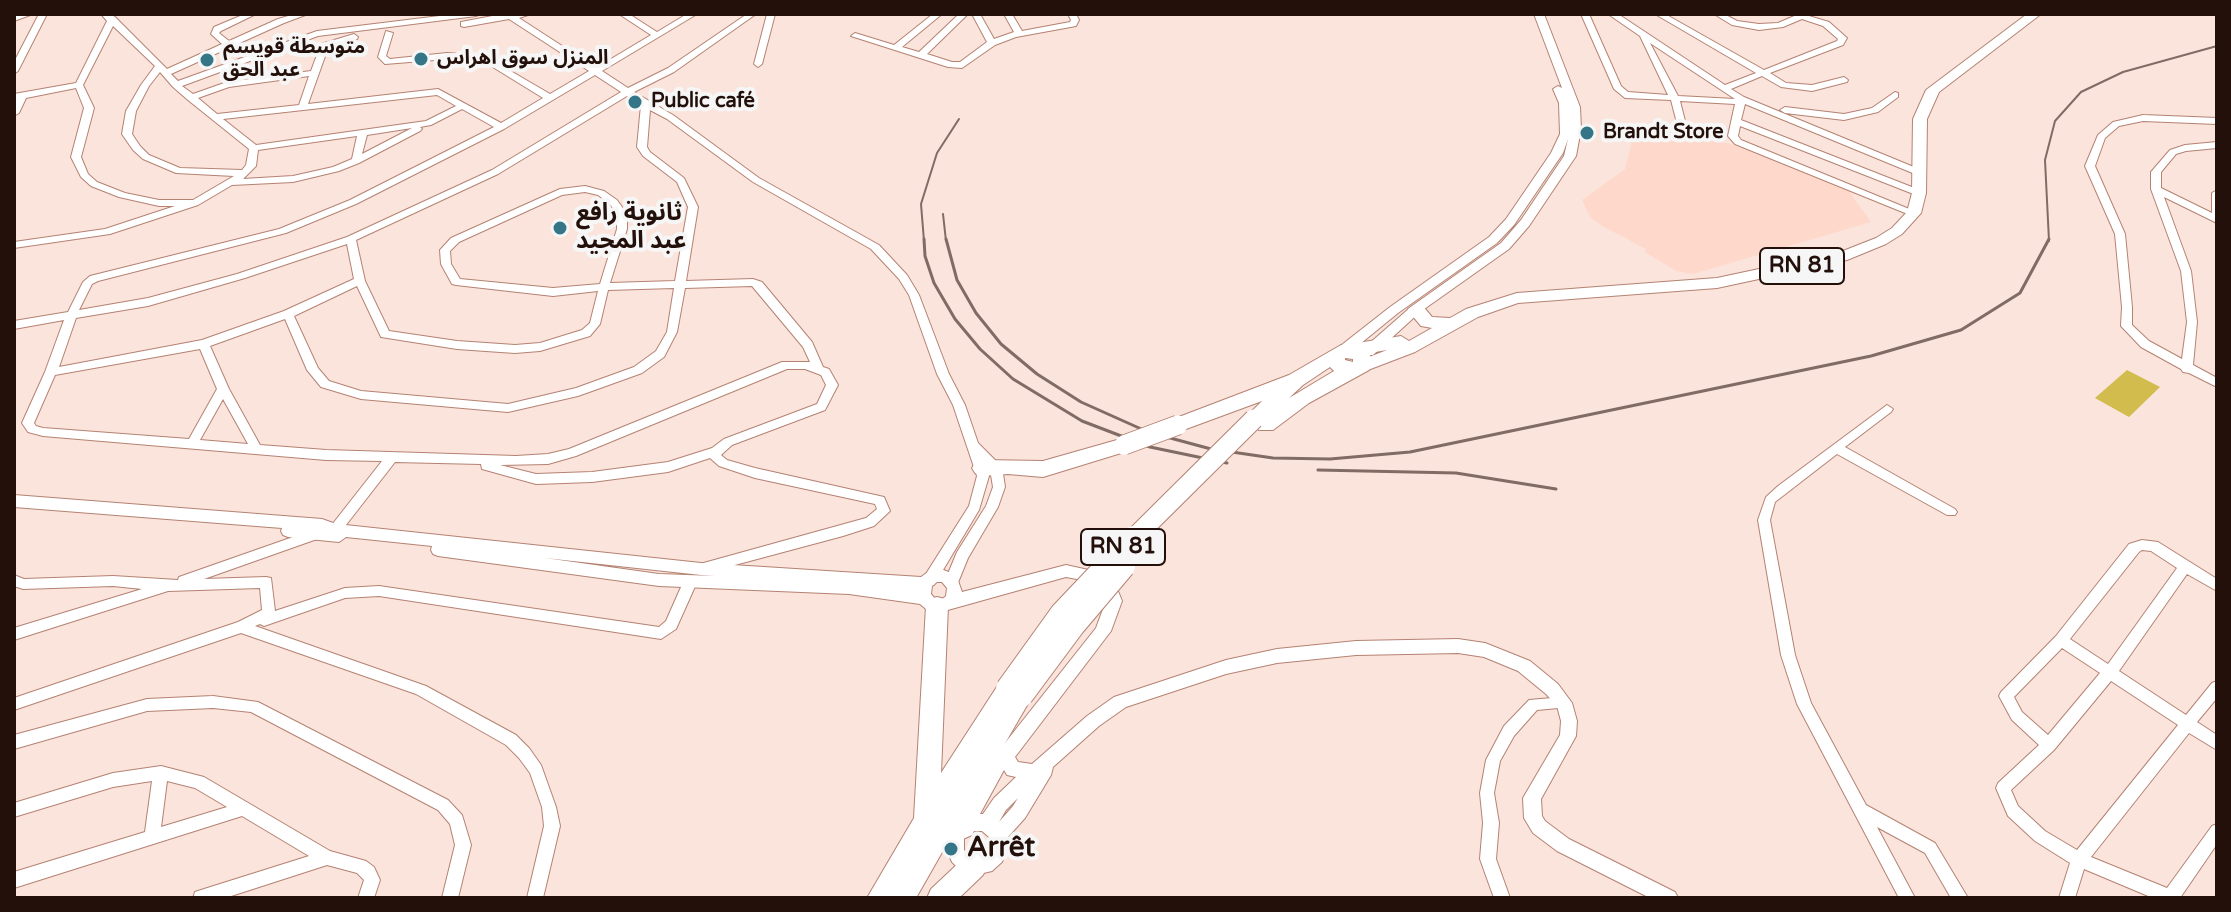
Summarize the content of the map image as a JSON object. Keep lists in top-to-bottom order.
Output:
{
  "streets": {
    "highway": ["RN 81"]
  },
  "places": [
    "المنزل سوق اهراس",
    "متوسطة قويسم عبد الحق",
    "Public café",
    "Brandt Store",
    "ثانوية رافع عبد المجيد",
    "Arrêt"
  ]
}
